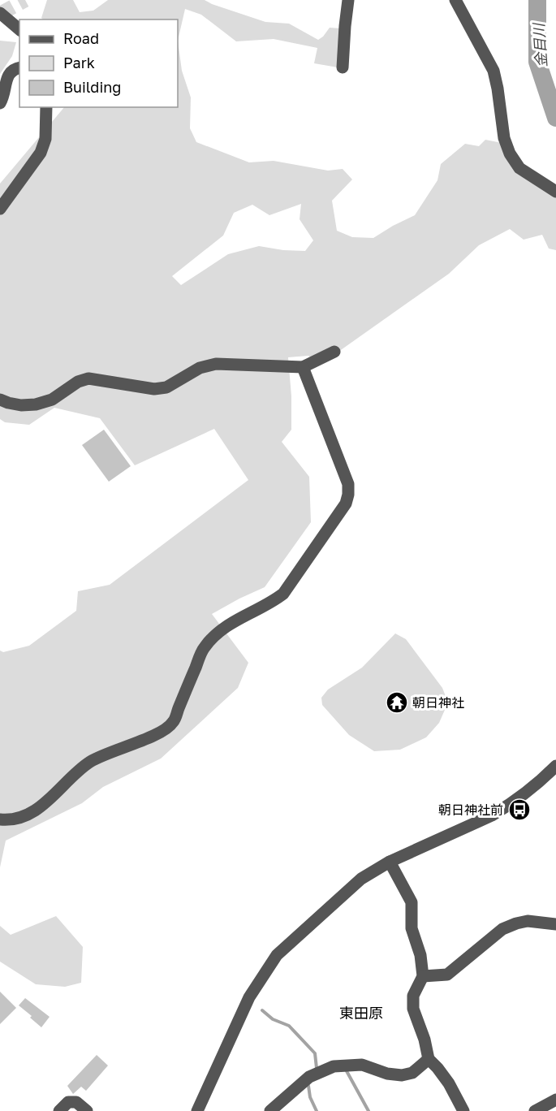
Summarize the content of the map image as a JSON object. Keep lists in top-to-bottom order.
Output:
{
  "districts": ["東田原"],
  "water": ["金目川"],
  "places": {
    "temple": ["朝日神社"],
    "bus stop": ["朝日神社前"]
  },
  "legend": ["Road", "Park", "Building"]
}
